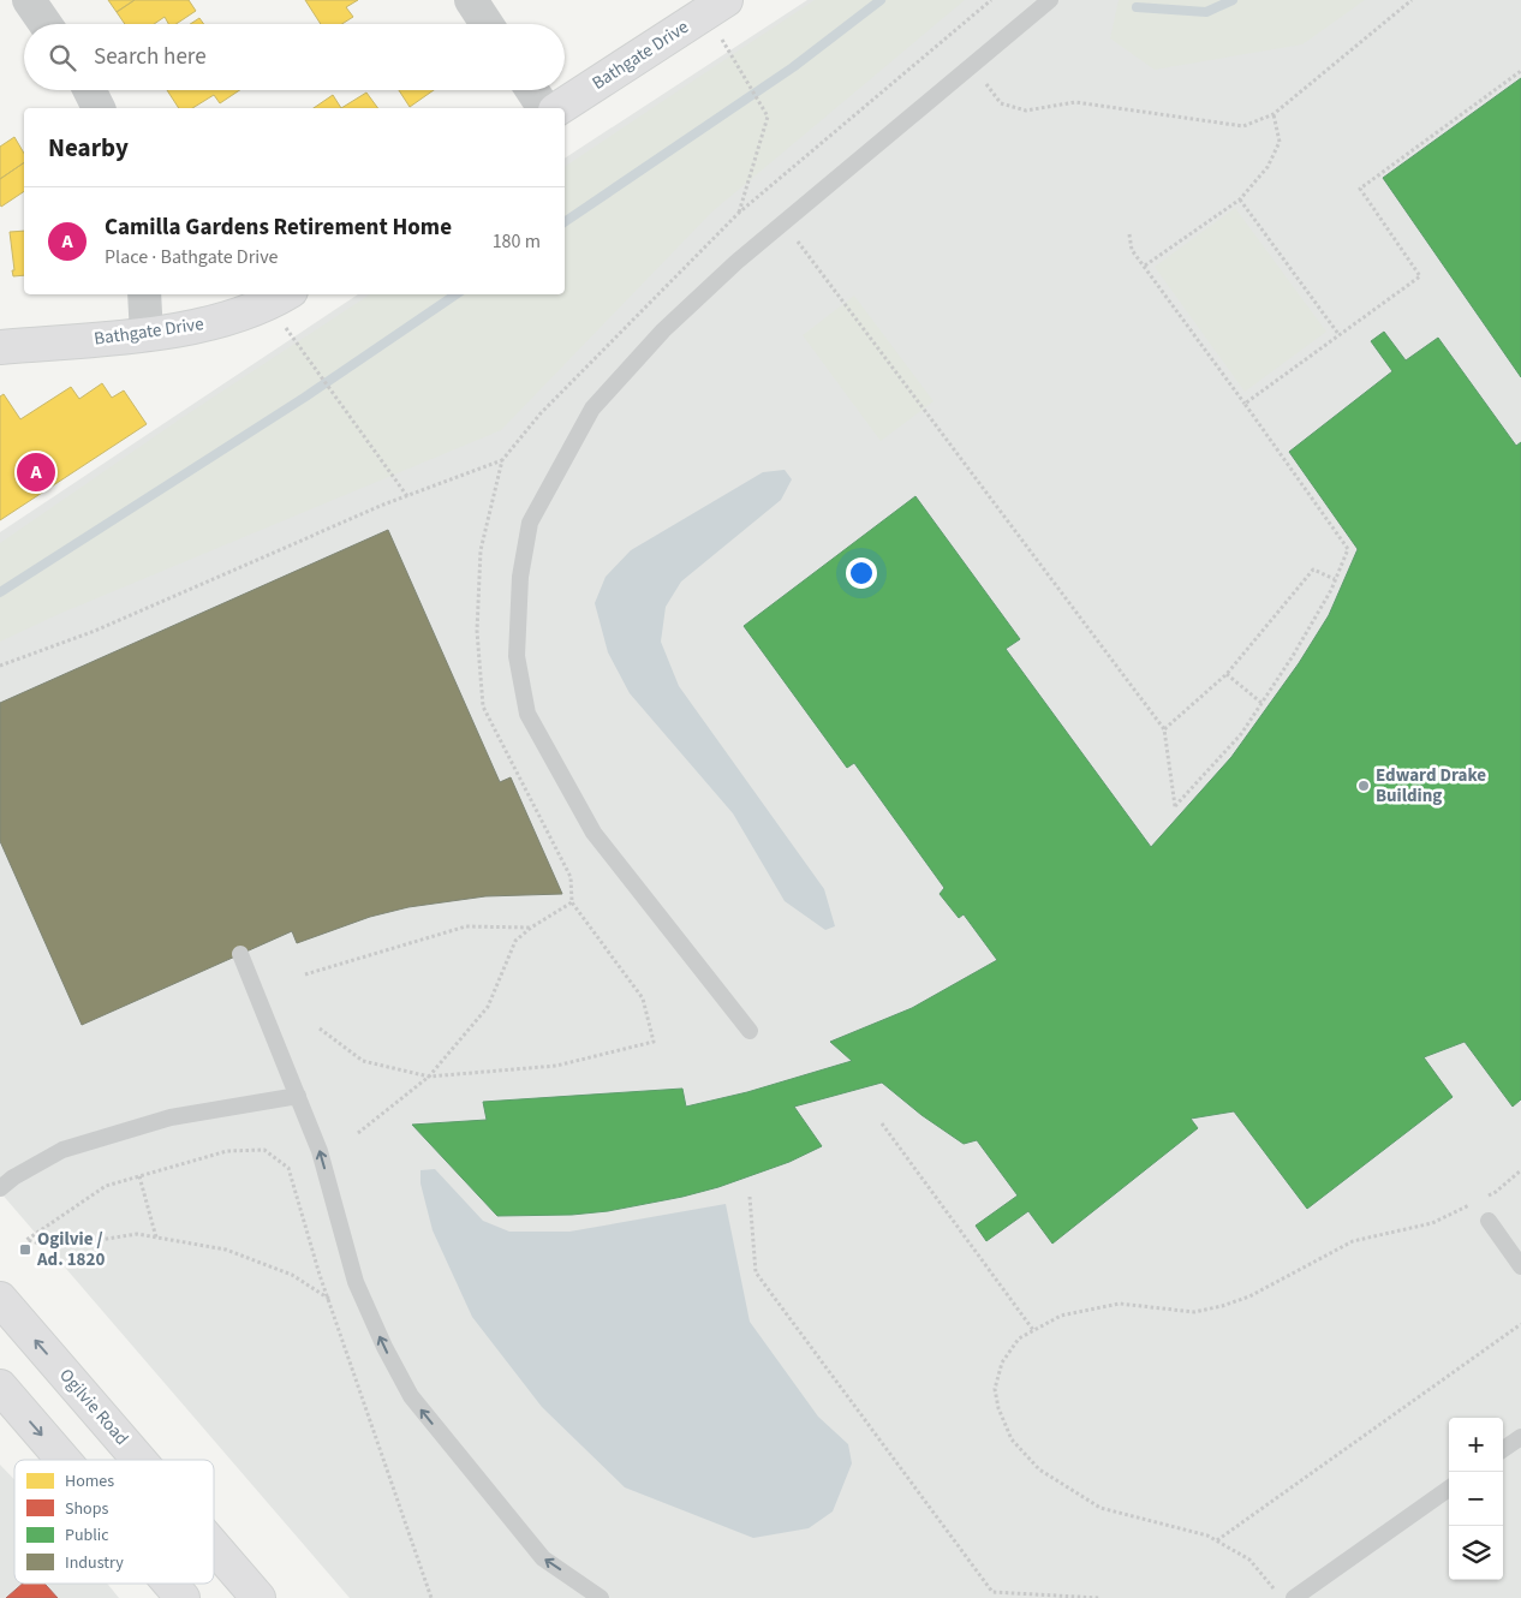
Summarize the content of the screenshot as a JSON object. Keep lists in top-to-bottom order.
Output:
{
  "streets": {
    "main road": ["Bathgate Drive", "Ogilvie Road"]
  },
  "places": {
    "other": ["Edward Drake Building"],
    "transit": ["Ogilvie / Ad. 1820"]
  },
  "legend": [
    "Homes",
    "Shops",
    "Public",
    "Industry"
  ],
  "page": {
    "search": "Search here",
    "heading": "Nearby",
    "list": [
      {
        "mark": "A",
        "name": "Camilla Gardens Retirement Home",
        "note": "Place · Bathgate Drive",
        "value": "180 m"
      }
    ],
    "pins": "A",
    "map_buttons": ["+", "−"]
  }
}
